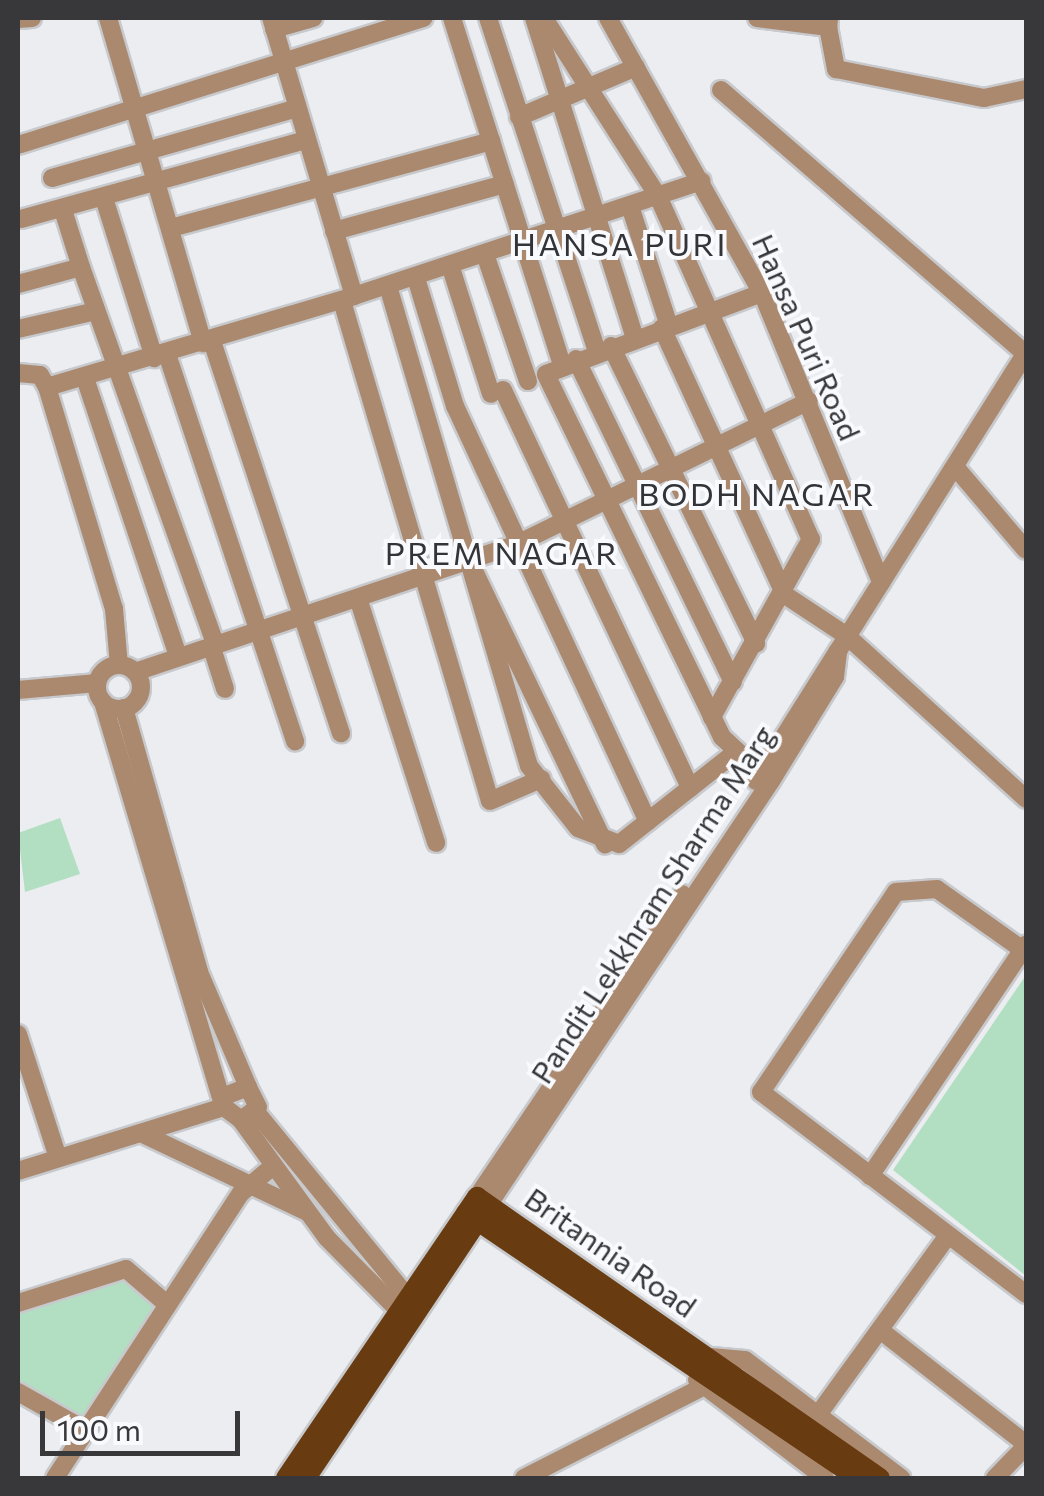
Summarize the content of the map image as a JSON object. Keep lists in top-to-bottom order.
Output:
{
  "streets": {
    "main road": ["Pandit Lekkhram Sharma Marg", "Britannia Road"],
    "street": ["Hansa Puri Road"]
  },
  "crossings": [
    ["Hansa Puri Road", "Pandit Lekkhram Sharma Marg"],
    ["Pandit Lekkhram Sharma Marg", "Britannia Road"]
  ],
  "districts": ["HANSA PURI", "BODH NAGAR", "PREM NAGAR"],
  "scale_bar": "100 m"
}
